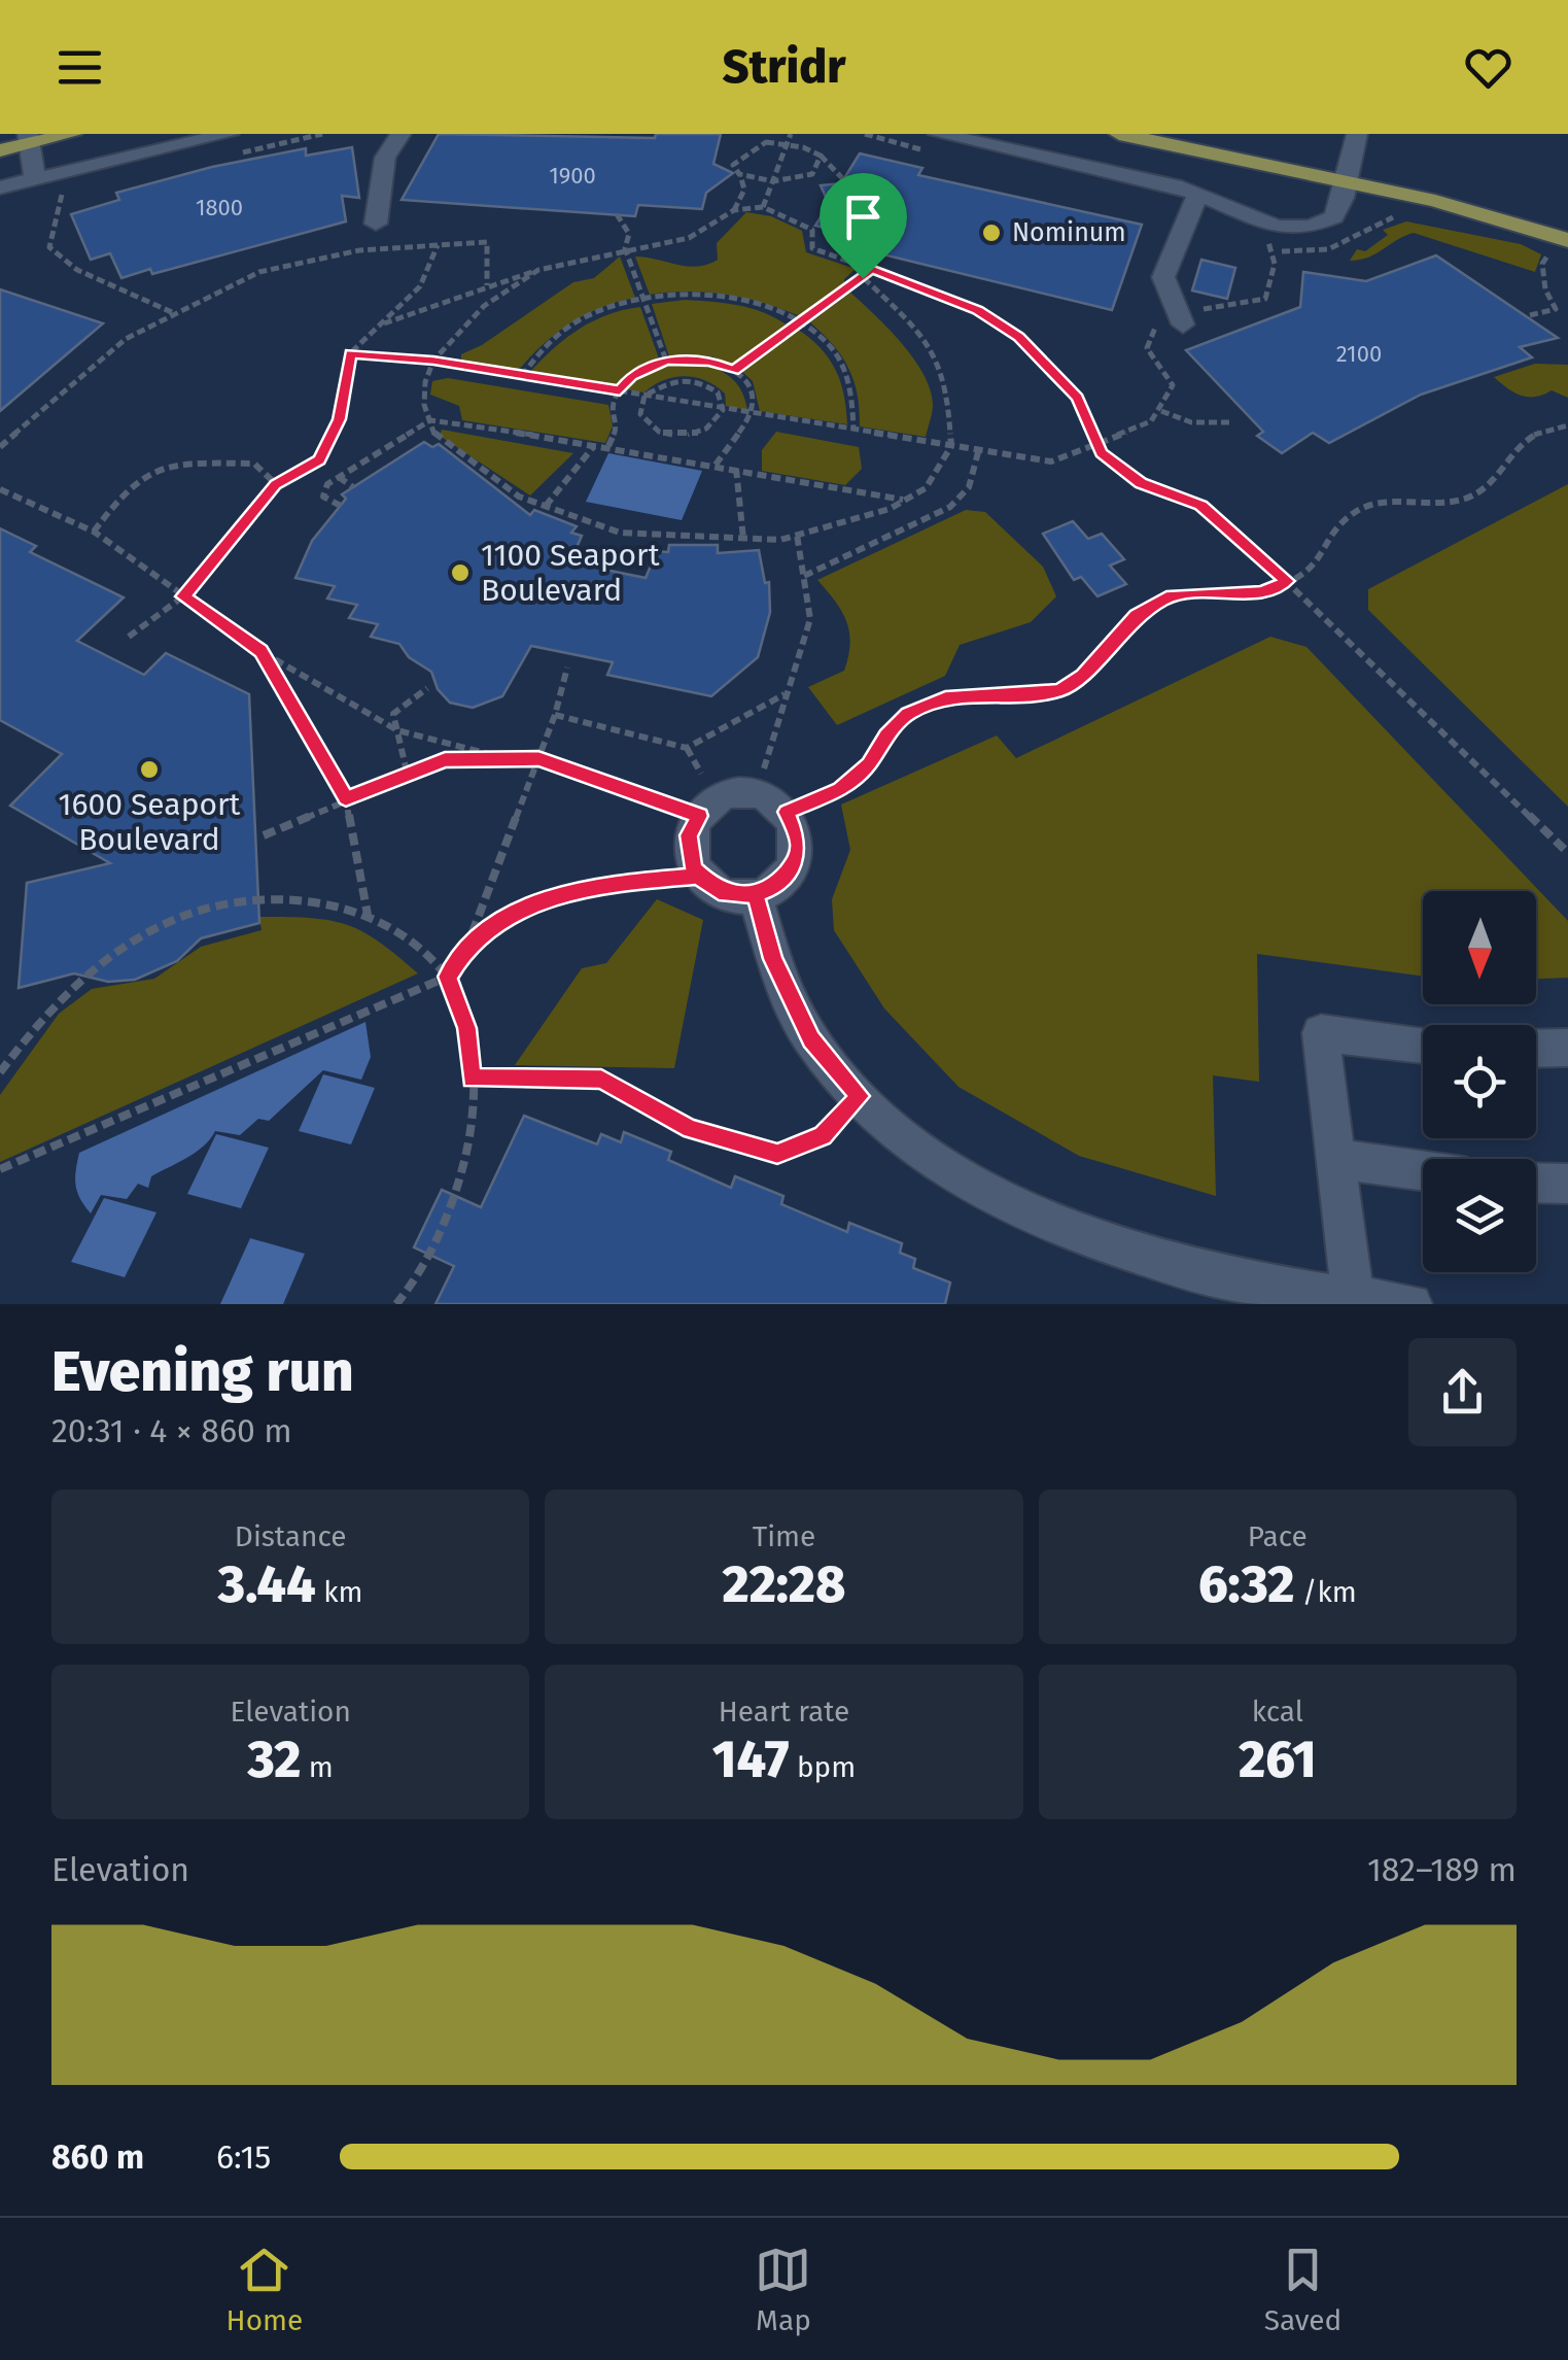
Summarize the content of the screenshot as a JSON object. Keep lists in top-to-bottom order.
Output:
{
  "places": ["Nominum", "1100 Seaport Boulevard", "1600 Seaport Boulevard"],
  "house_numbers": ["1900", "1800", "2100"],
  "north": "bottom",
  "page": {
    "header": "Stridr",
    "heading": ["Evening run", "20:31 · 4 × 860 m"],
    "stats": [
      ["Distance", "3.44 km"],
      ["Time", "22:28"],
      ["Pace", "6:32 /km"],
      ["Elevation", "32 m"],
      ["Heart rate", "147 bpm"],
      ["kcal", "261"]
    ],
    "chart": ["Elevation", "182–189 m"],
    "list": [
      {
        "name": "860 m",
        "note": "6:15"
      }
    ],
    "tabs": ["Home", "Map", "Saved"]
  }
}
